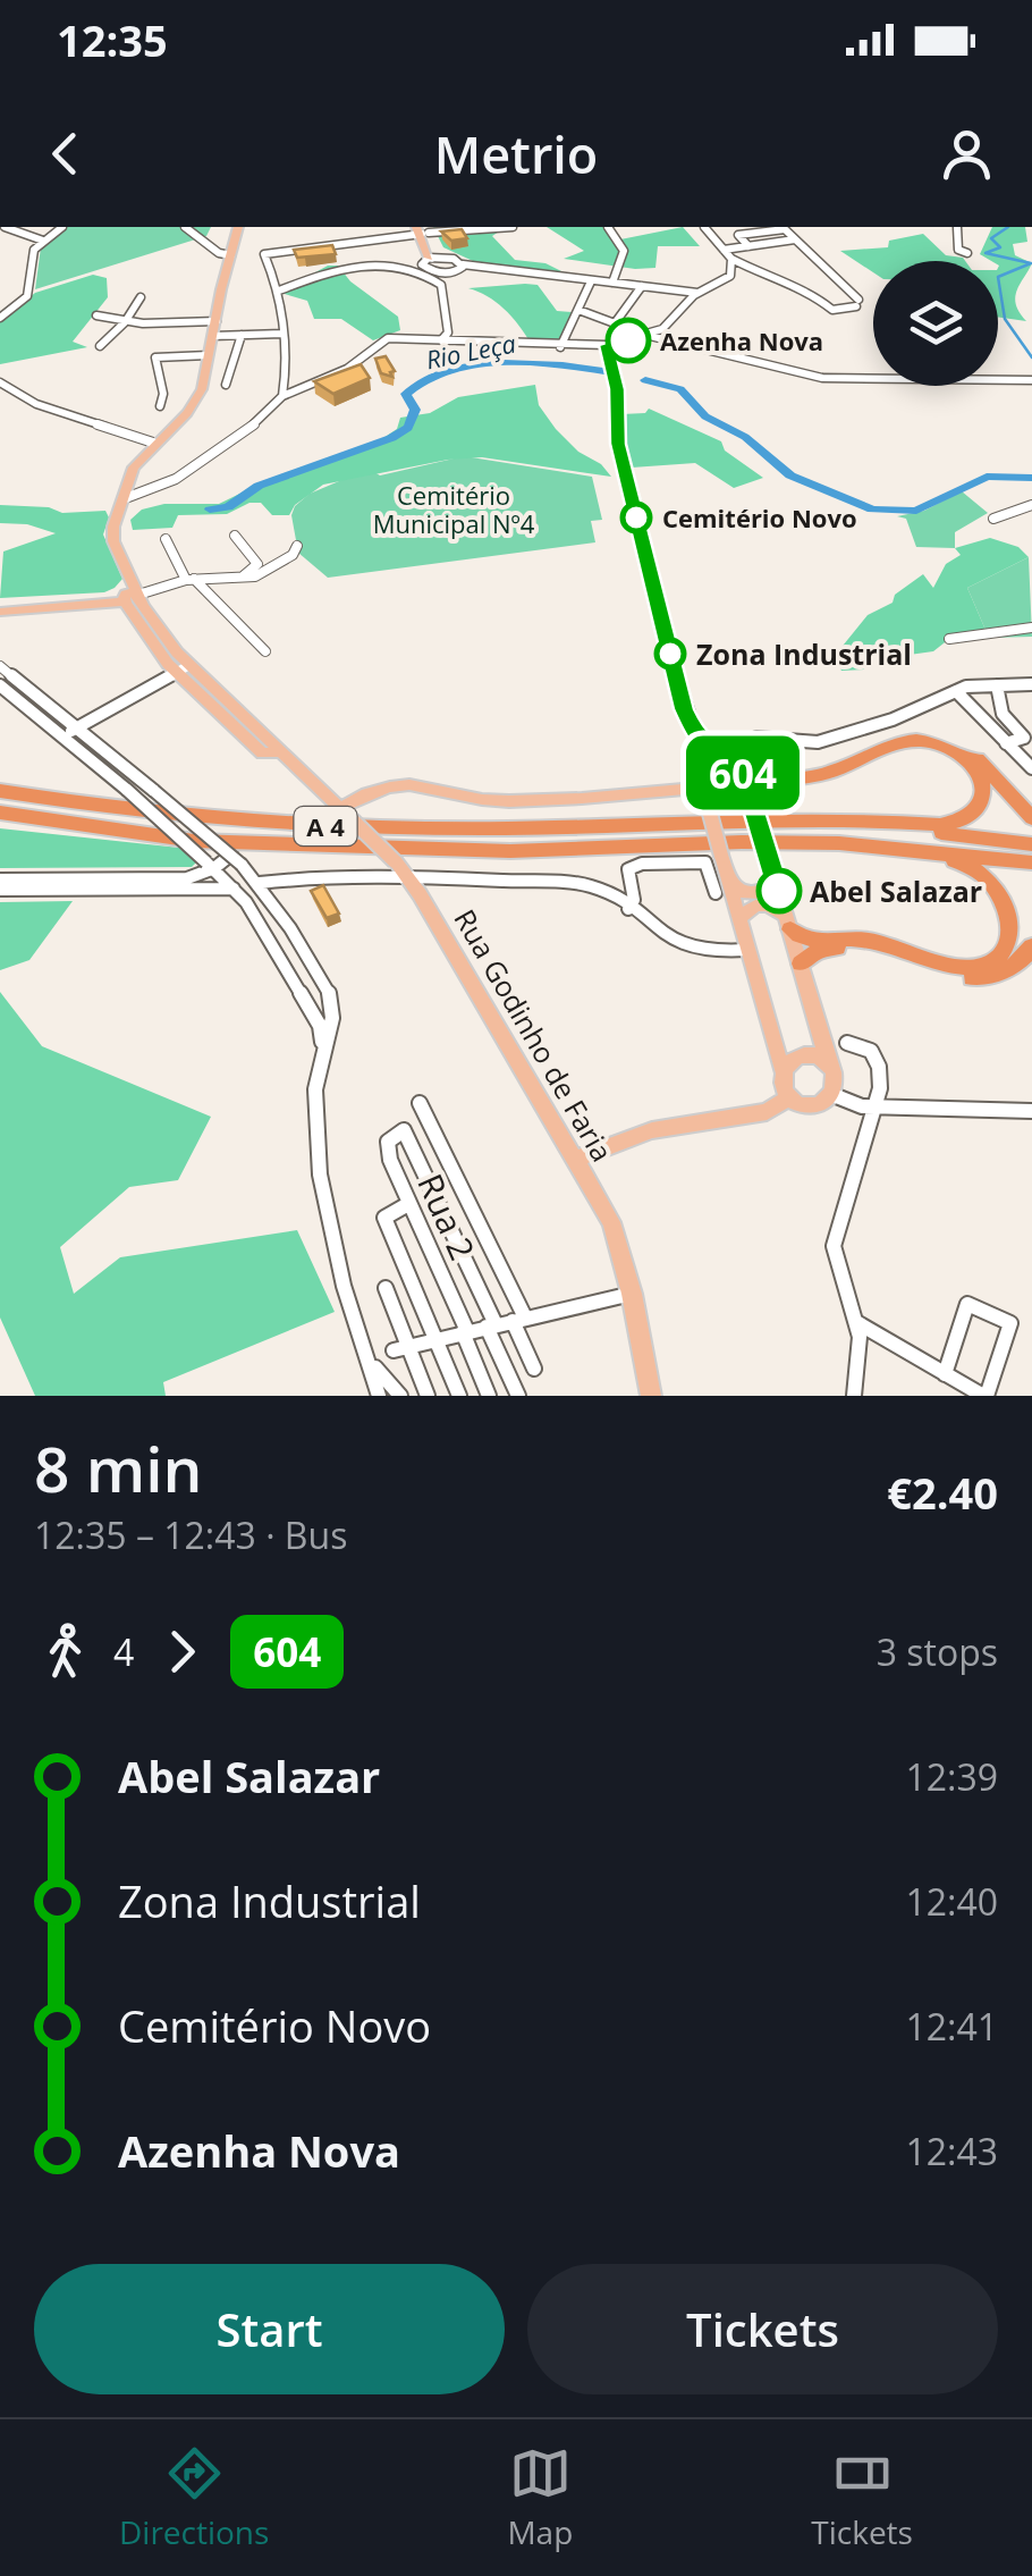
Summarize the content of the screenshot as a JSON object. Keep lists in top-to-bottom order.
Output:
{
  "streets": {
    "highway": ["A 4"],
    "main road": ["Rua Godinho de Faria"],
    "street": ["Rua 2"]
  },
  "water": ["Rio Leça"],
  "parks": ["Cemitério Municipal Nº4"],
  "places": [
    "Azenha Nova",
    "Cemitério Novo",
    "Zona Industrial",
    "Abel Salazar"
  ],
  "lines": ["bus line 604"],
  "page": {
    "status": "12:35",
    "header": "Metrio",
    "on_map": "604",
    "heading": ["8 min", "12:35 – 12:43 · Bus", "€2.40"],
    "legs": ["4", "604", "3 stops"],
    "list": [
      {
        "name": "Abel Salazar",
        "value": "12:39"
      },
      {
        "name": "Zona Industrial",
        "value": "12:40"
      },
      {
        "name": "Cemitério Novo",
        "value": "12:41"
      },
      {
        "name": "Azenha Nova",
        "value": "12:43"
      }
    ],
    "buttons": ["Start", "Tickets"],
    "tabs": ["Directions", "Map", "Tickets"]
  }
}
